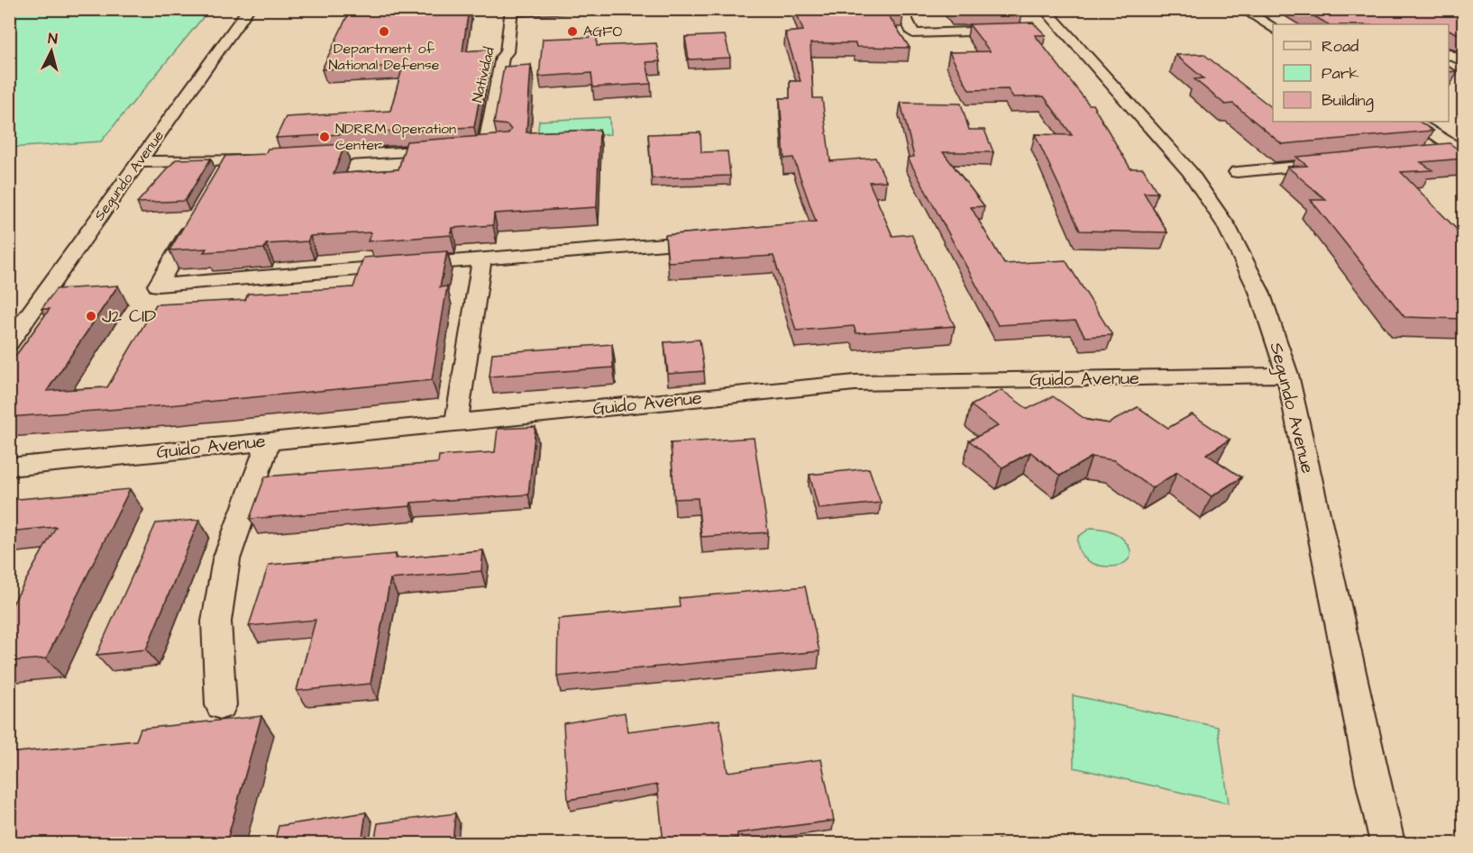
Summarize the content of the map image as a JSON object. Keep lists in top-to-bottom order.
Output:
{
  "streets": {
    "street": ["Natividad", "Segundo Avenue", "Guido Avenue"]
  },
  "crossings": [
    ["Segundo Avenue", "Guido Avenue"]
  ],
  "places": [
    "Department of National Defense",
    "AGFO",
    "NDRRM Operation Center",
    "J2 CID"
  ],
  "legend": ["Road", "Park", "Building"],
  "north": "top"
}
